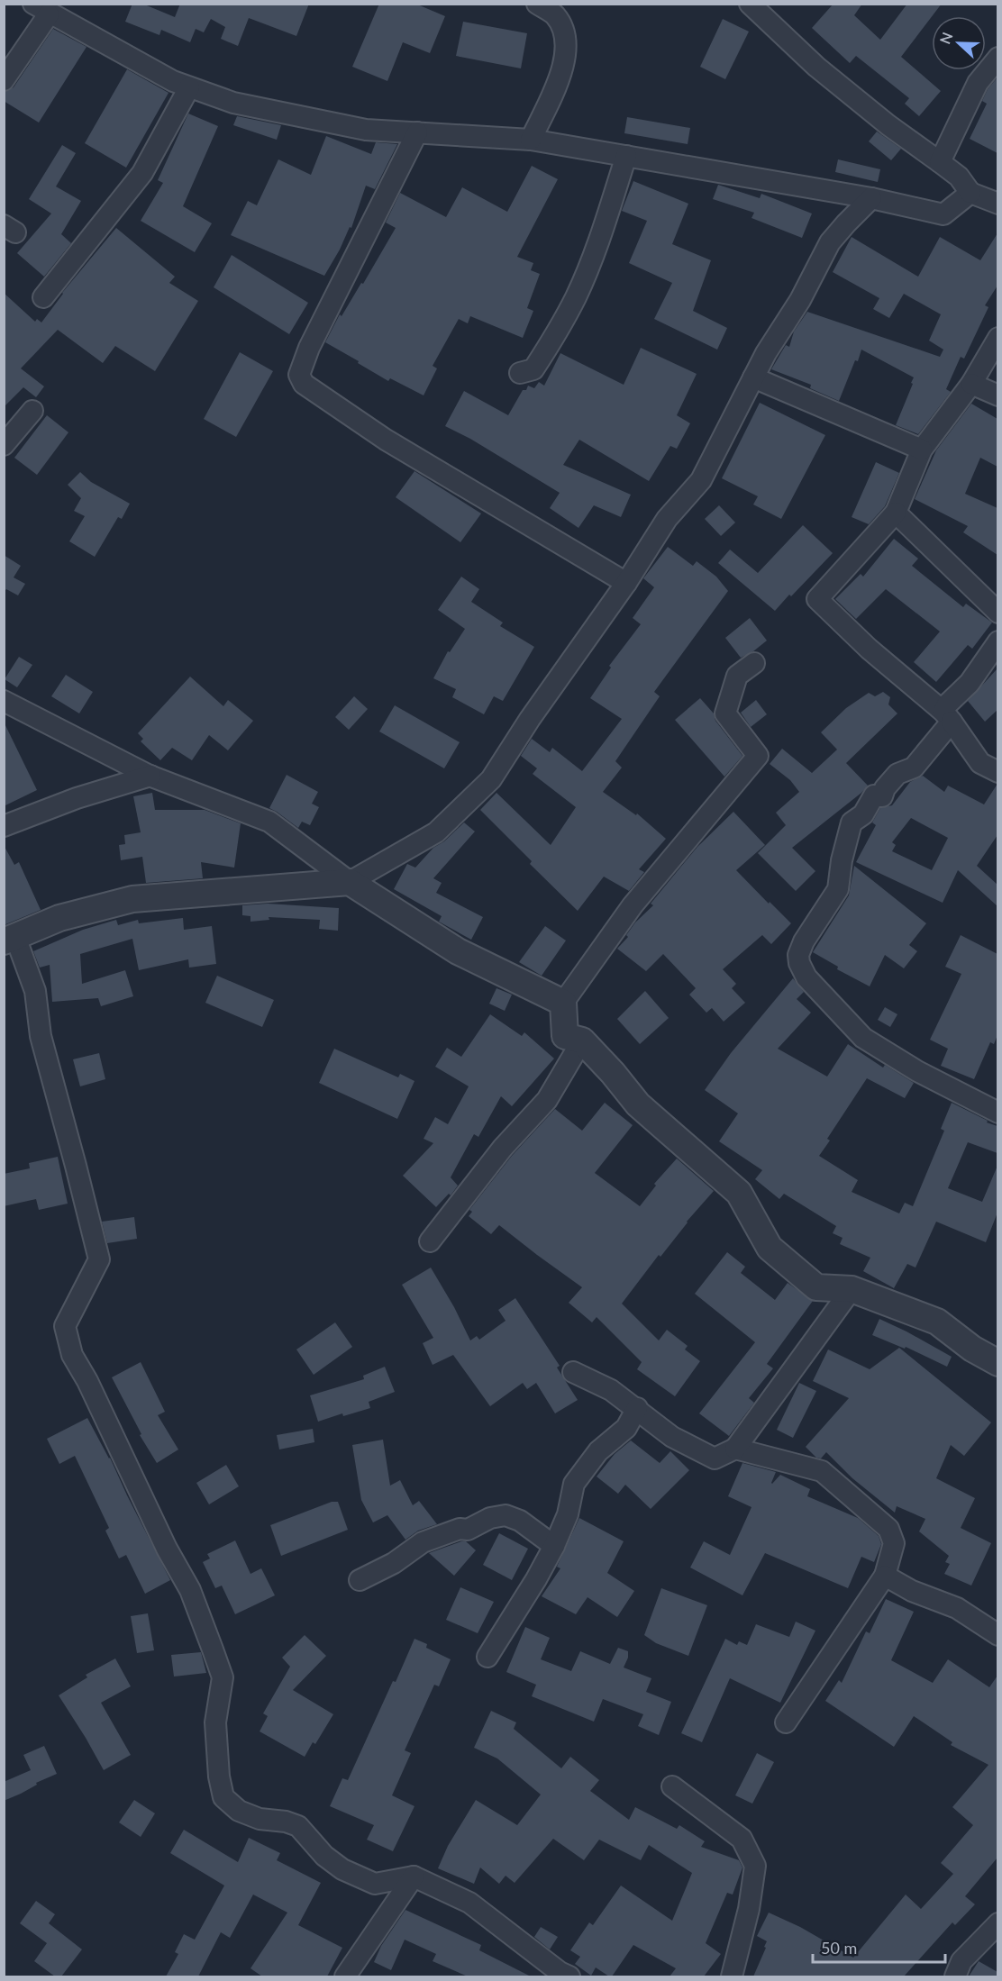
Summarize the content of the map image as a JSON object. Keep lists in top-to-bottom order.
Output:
{
  "scale_bar": "50 m",
  "north": "left"
}
